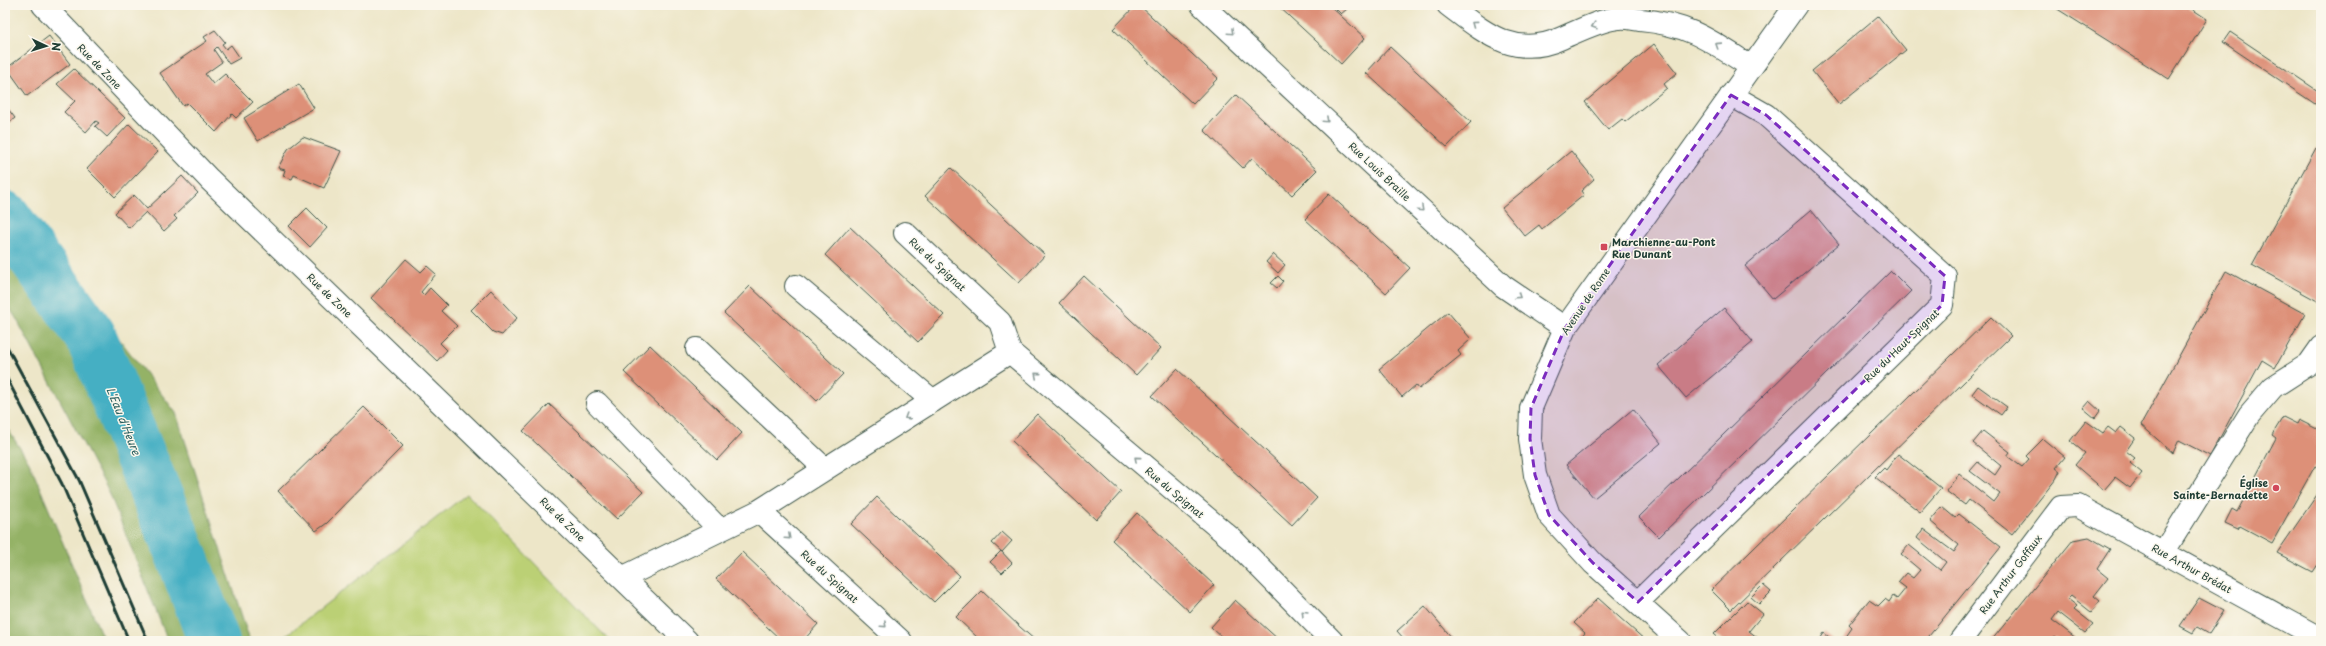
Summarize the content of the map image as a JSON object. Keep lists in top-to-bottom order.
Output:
{
  "streets": {
    "street": [
      "Rue de Zone",
      "Rue Louis Braille",
      "Rue du Spignat",
      "Avenue de Rome",
      "Rue du Haut Spignat",
      "Rue Arthur Brédat",
      "Rue Arthur Goffaux"
    ]
  },
  "crossings": [
    ["Rue Louis Braille", "Avenue de Rome"],
    ["Avenue de Rome", "Rue du Haut Spignat"],
    ["Rue Arthur Brédat", "Rue Arthur Goffaux"]
  ],
  "one_way": ["Rue Louis Braille"],
  "water": ["L'Eau d'Heure"],
  "places": {
    "transit": ["Marchienne-au-Pont Rue Dunant"],
    "other": ["Église Sainte-Bernadette"]
  },
  "north": "right"
}
